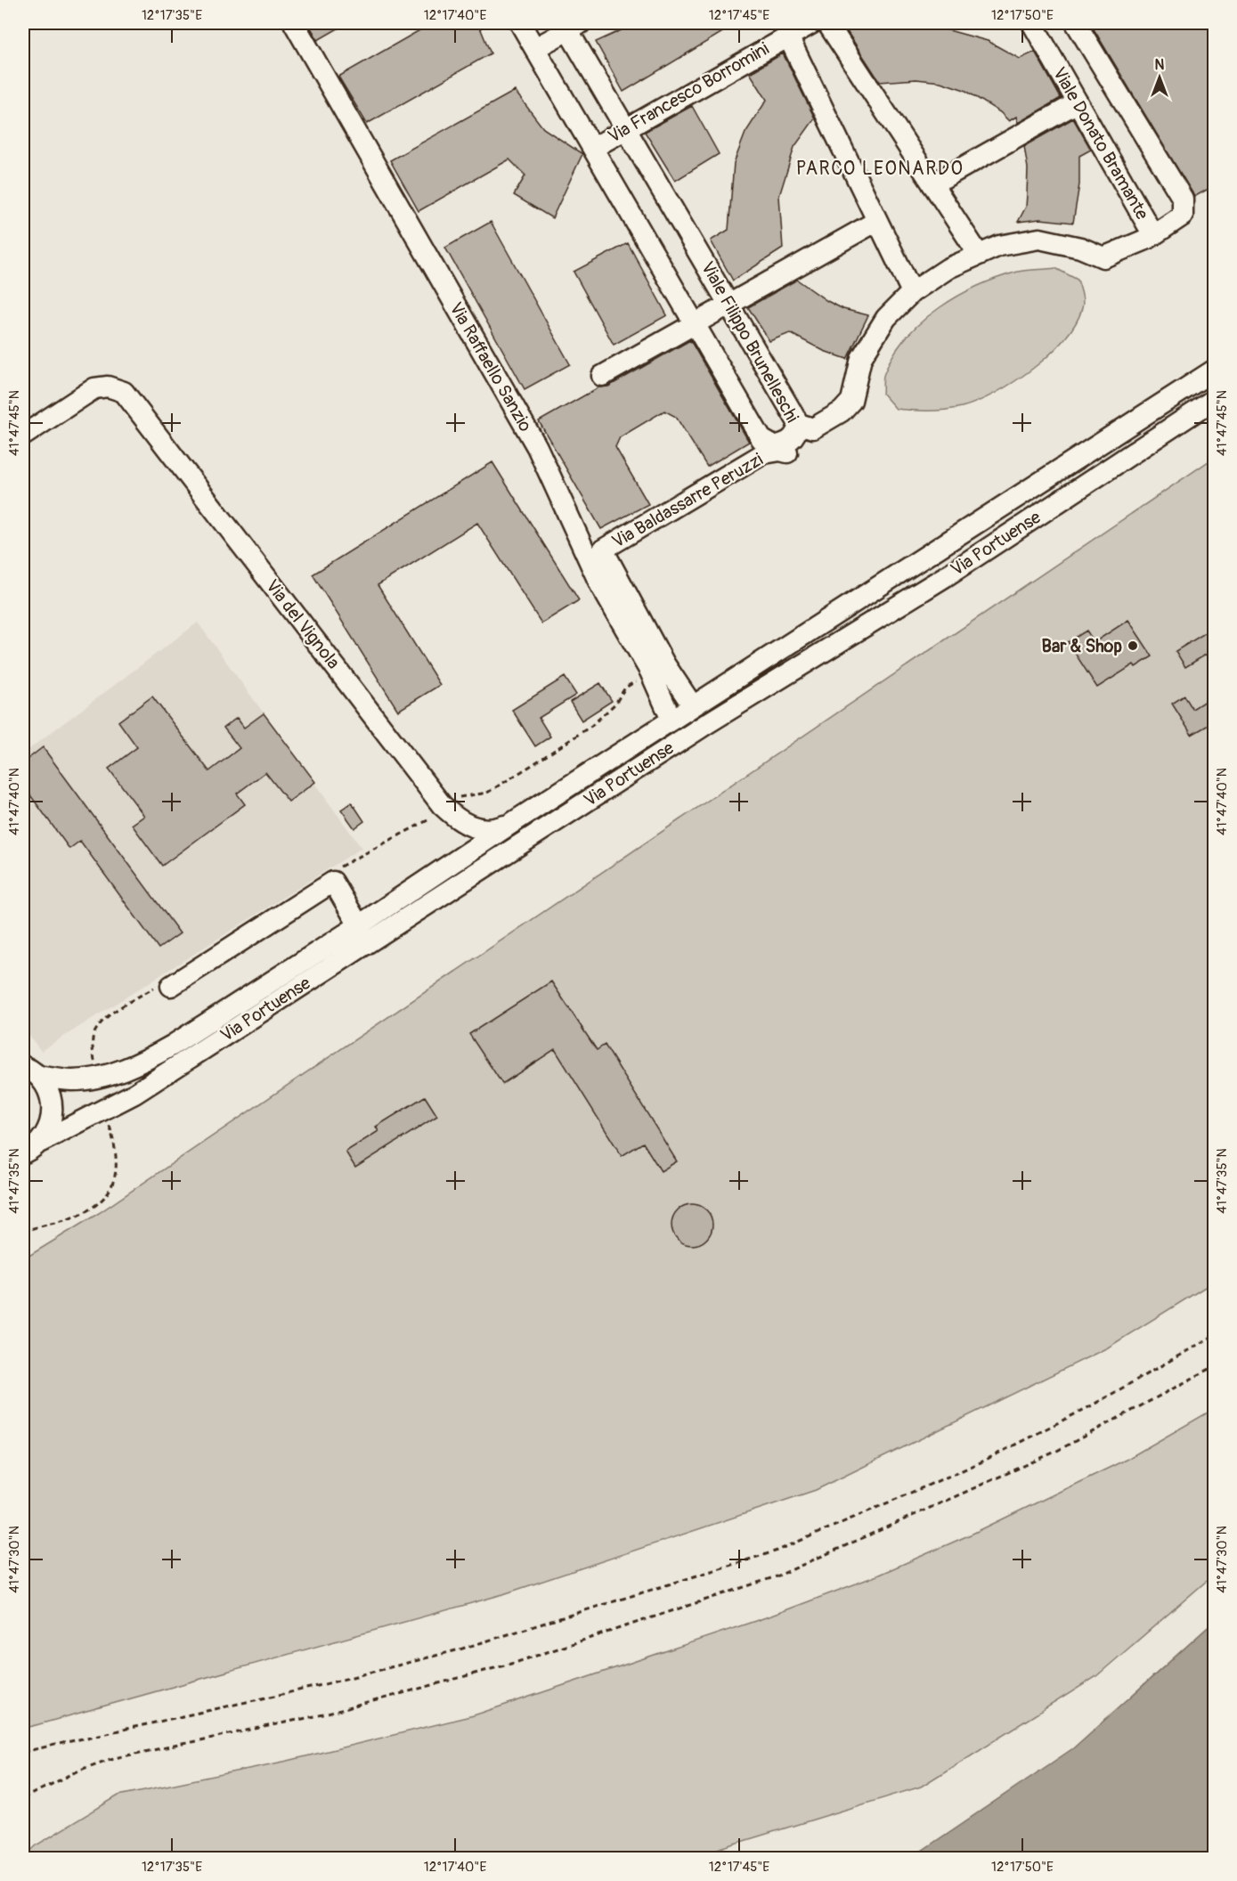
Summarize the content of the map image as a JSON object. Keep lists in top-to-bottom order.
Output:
{
  "streets": {
    "street": [
      "Via Francesco Borromini",
      "Viale Donato Bramante",
      "Viale Filippo Brunelleschi",
      "Via Raffaello Sanzio",
      "Via Baldassarre Peruzzi",
      "Via Portuense",
      "Via del Vignola"
    ]
  },
  "crossings": [
    ["Via Francesco Borromini", "Viale Filippo Brunelleschi"],
    ["Via Raffaello Sanzio", "Via Portuense"],
    ["Via Baldassarre Peruzzi", "Via Portuense"],
    ["Via Portuense", "Via del Vignola"]
  ],
  "districts": ["PARCO LEONARDO"],
  "places": ["Bar & Shop"],
  "north": "top",
  "coordinates": [
    "12°17'35\"E",
    "12°17'40\"E",
    "12°17'45\"E",
    "12°17'50\"E",
    "41°47'45\"N",
    "41°47'40\"N",
    "41°47'35\"N",
    "41°47'30\"N"
  ]
}
